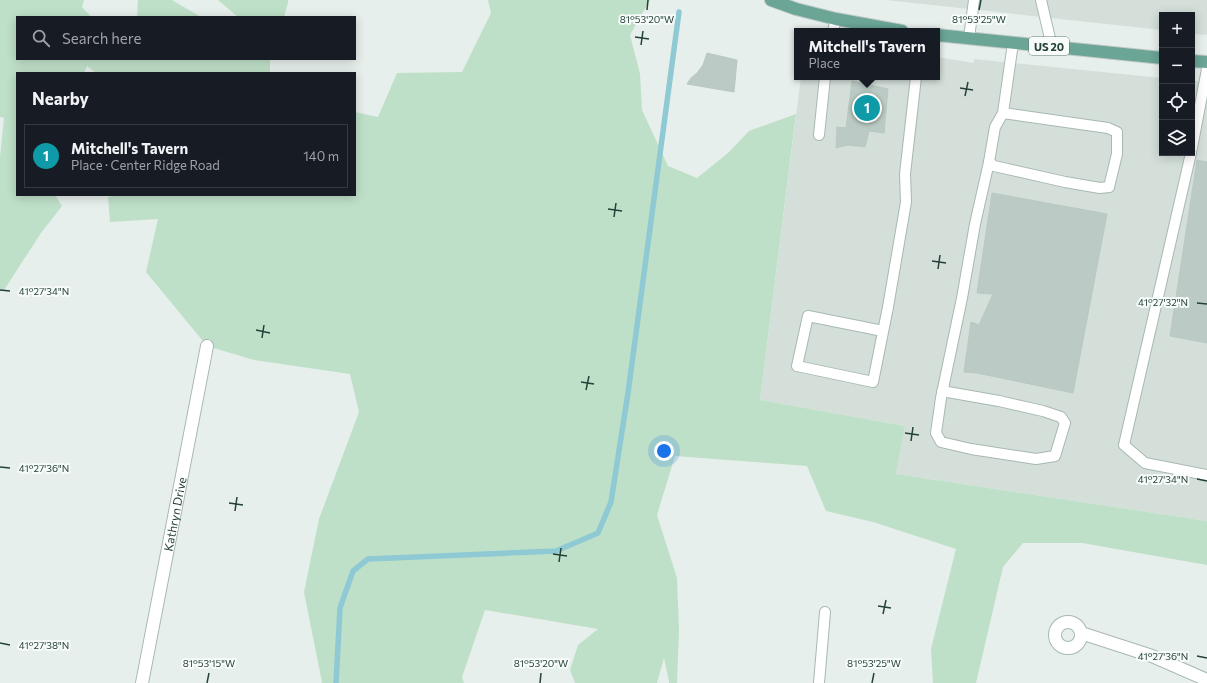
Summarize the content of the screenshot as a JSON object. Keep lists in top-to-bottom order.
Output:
{
  "streets": {
    "main road": ["US 20"],
    "street": ["Kathryn Drive"]
  },
  "page": {
    "map_buttons": ["+", "−"],
    "search": "Search here",
    "popup": ["Mitchell's Tavern", "Place"],
    "heading": "Nearby",
    "pins": "1",
    "list": [
      {
        "mark": "1",
        "name": "Mitchell's Tavern",
        "note": "Place · Center Ridge Road",
        "value": "140 m"
      }
    ]
  },
  "coordinates": [
    "81°53'20\"W",
    "81°53'25\"W",
    "41°27'34\"N",
    "41°27'32\"N",
    "41°27'36\"N",
    "41°27'38\"N",
    "81°53'15\"W"
  ]
}
